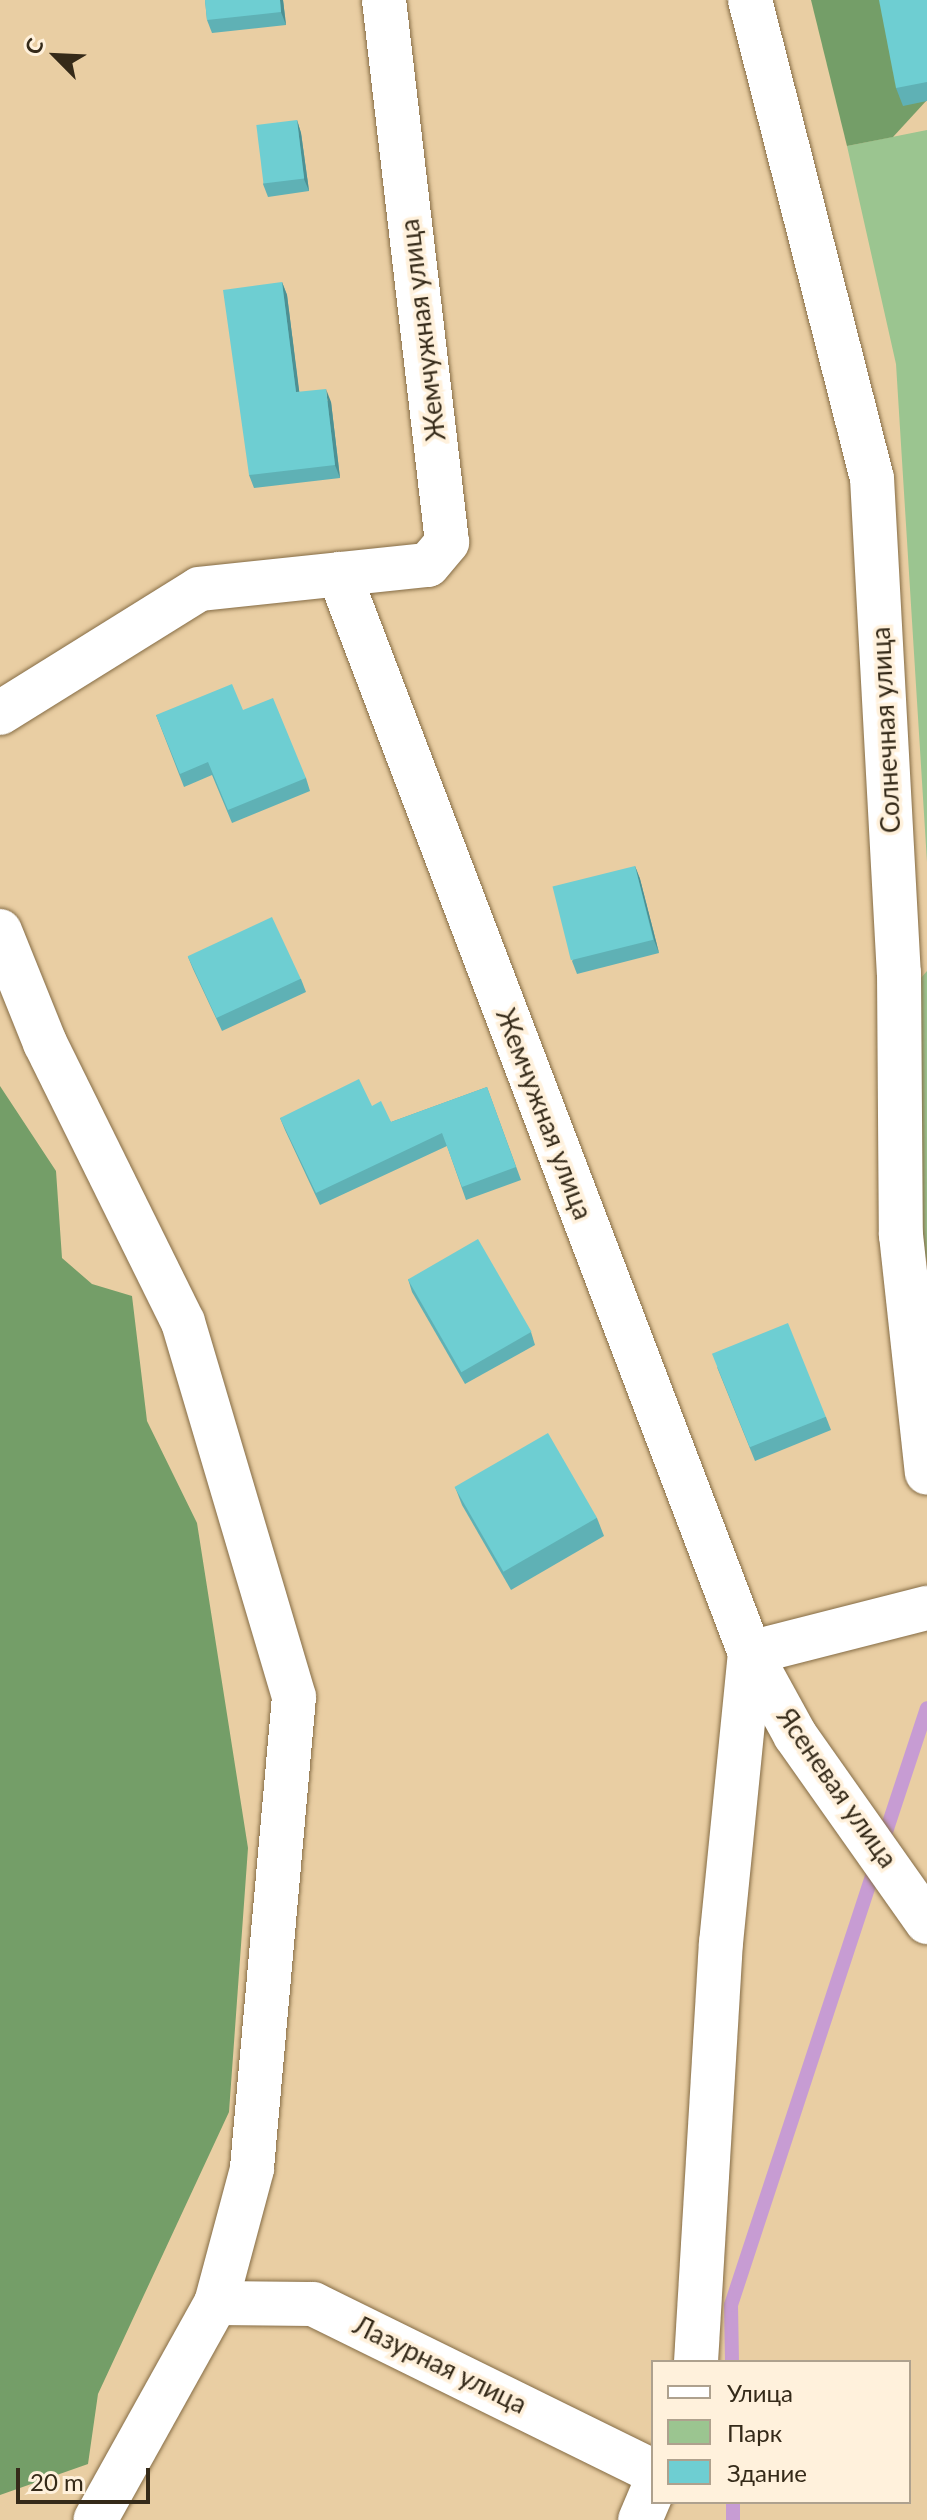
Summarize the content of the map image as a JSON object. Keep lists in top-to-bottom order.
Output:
{
  "streets": {
    "street": [
      "Жемчужная улица",
      "Солнечная улица",
      "Ясеневая улица",
      "Лазурная улица"
    ]
  },
  "crossings": [
    ["Жемчужная улица", "Ясеневая улица"]
  ],
  "legend": ["Улица", "Парк", "Здание"],
  "scale_bar": "20 m",
  "north": "top left"
}
